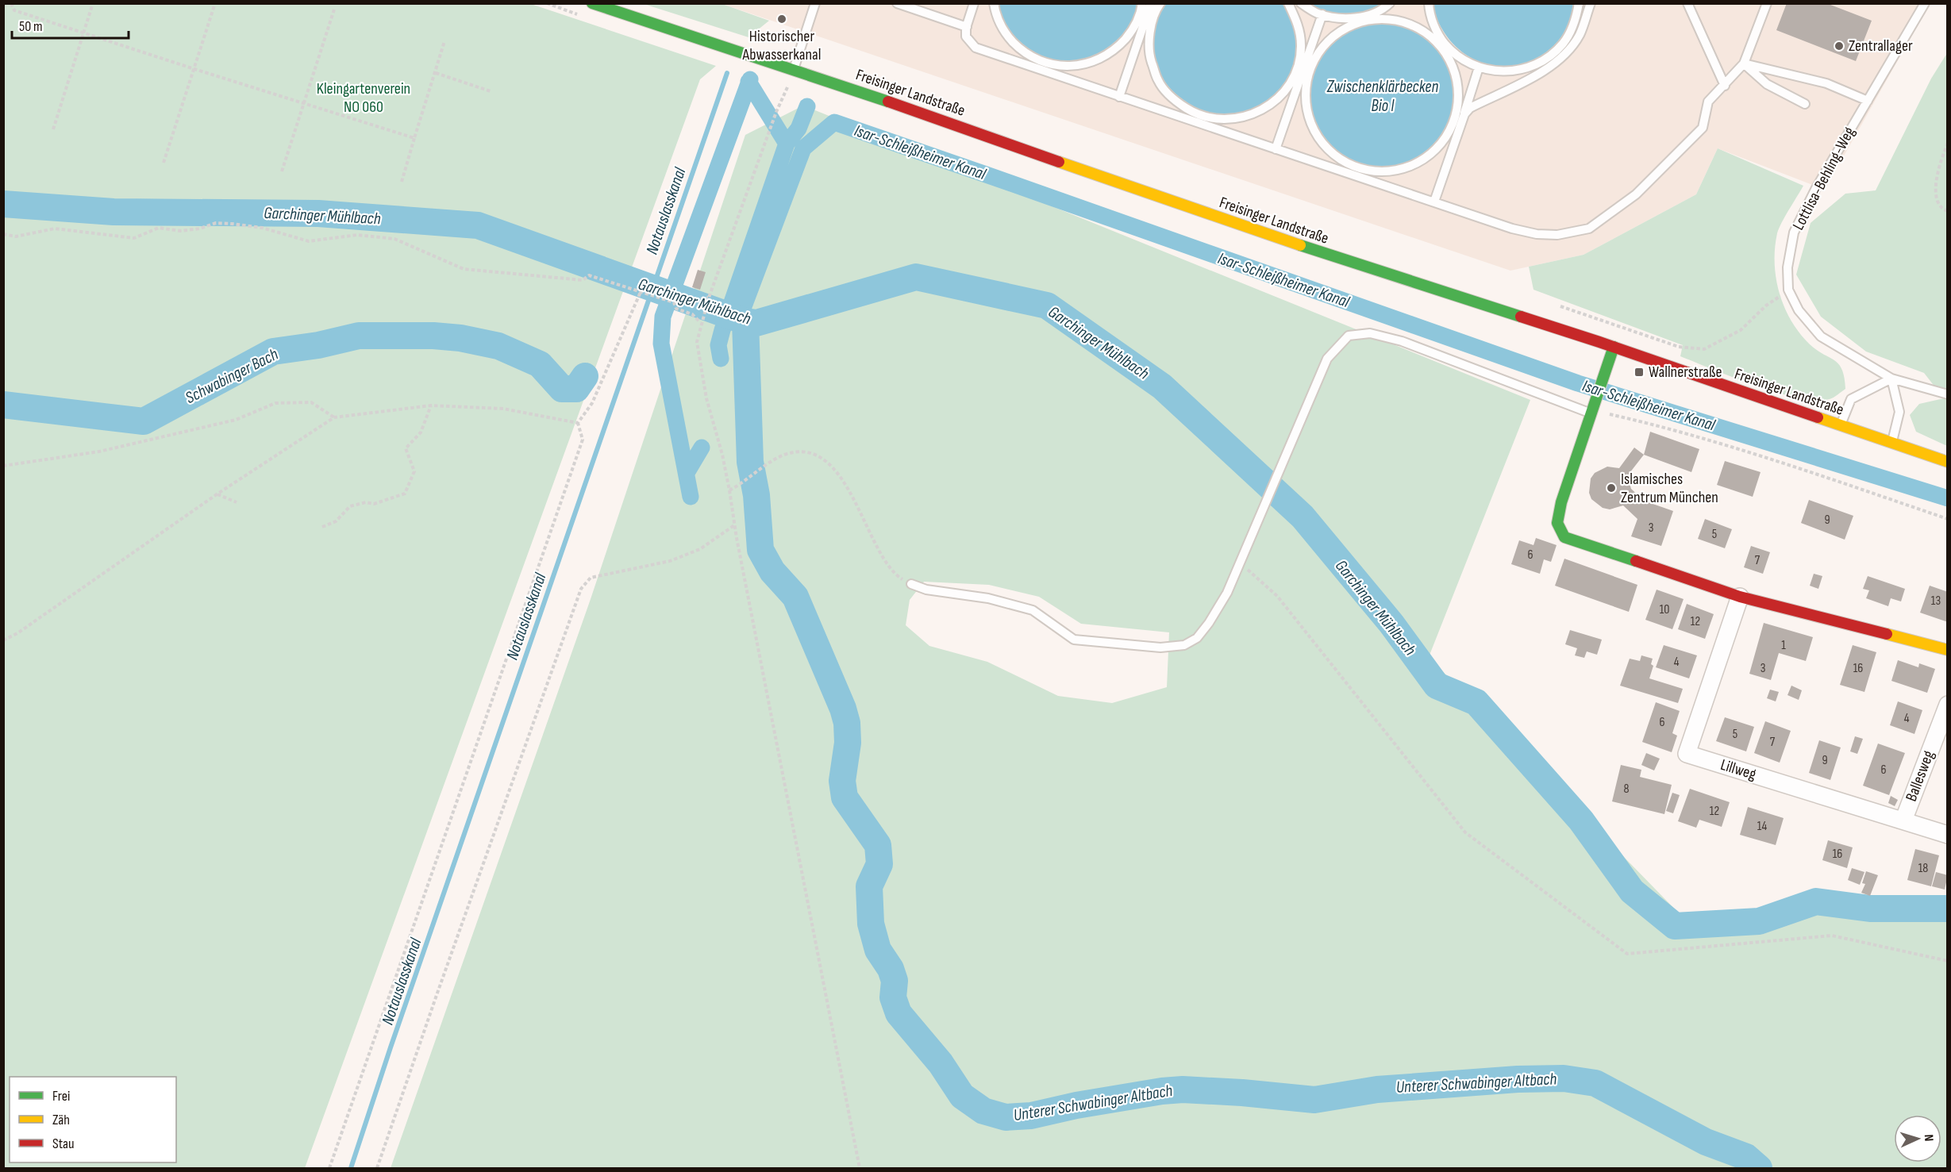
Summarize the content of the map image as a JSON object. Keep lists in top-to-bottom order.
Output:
{
  "streets": {
    "main road": ["Freisinger Landstraße"],
    "street": ["Lillweg", "Ballesweg"],
    "lane": ["Lottlisa-Behling-Weg"]
  },
  "crossings": [
    ["Lillweg", "Ballesweg"]
  ],
  "water": [
    "Zwischenklärbecken Bio I",
    "Isar-Schleißheimer Kanal",
    "Notauslasskanal",
    "Garchinger Mühlbach",
    "Schwabinger Bach",
    "Unterer Schwabinger Altbach"
  ],
  "parks": ["Kleingartenverein NO 060"],
  "places": {
    "other": ["Historischer Abwasserkanal", "Zentrallager", "Islamisches Zentrum München"],
    "transit": ["Wallnerstraße"]
  },
  "house_numbers": [
    "9",
    "3",
    "5",
    "6",
    "7",
    "13",
    "10",
    "12",
    "1",
    "4",
    "3",
    "16",
    "4",
    "6",
    "5",
    "7",
    "9",
    "6",
    "8",
    "12",
    "14",
    "16",
    "18"
  ],
  "legend": ["Frei", "Zäh", "Stau"],
  "scale_bar": "50 m",
  "north": "right"
}
